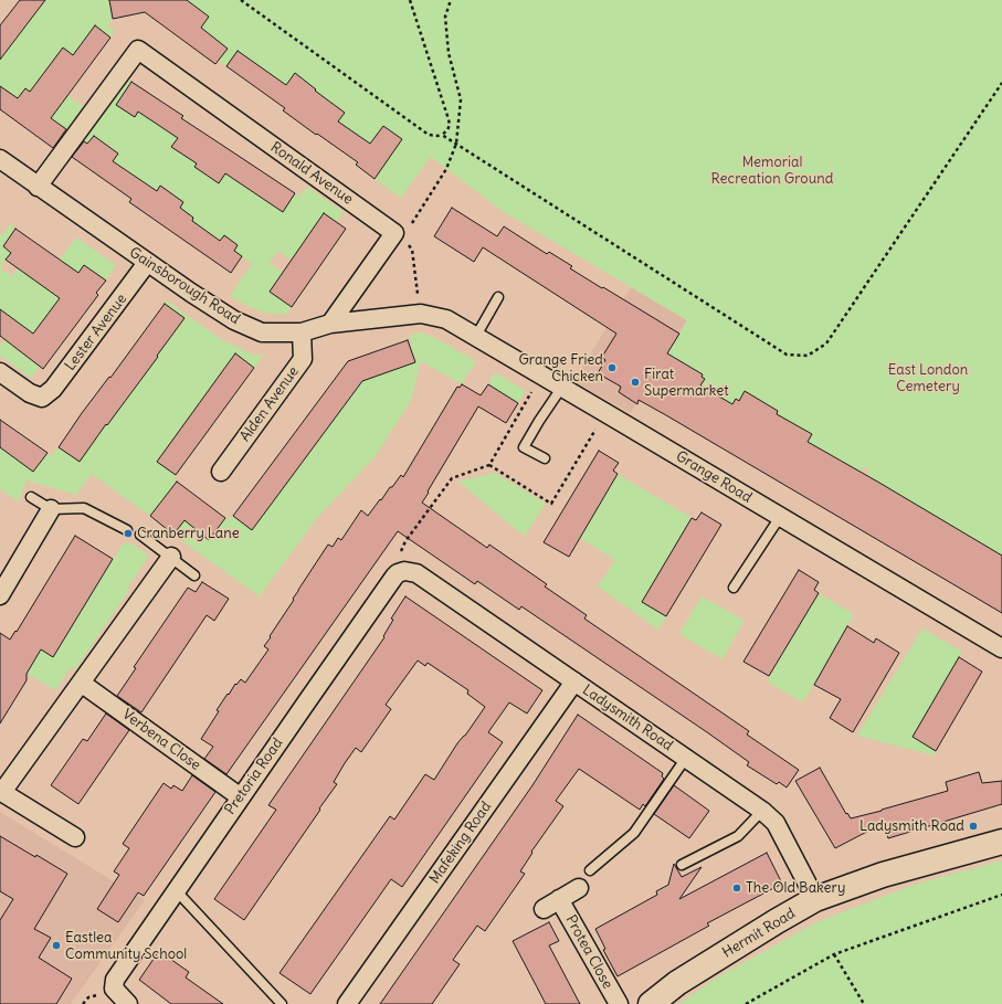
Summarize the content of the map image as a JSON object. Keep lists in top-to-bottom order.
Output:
{
  "streets": {
    "street": [
      "Ronald Avenue",
      "Gainsborough Road",
      "Lester Avenue",
      "Alden Avenue",
      "Grange Road",
      "Ladysmith Road",
      "Verbena Close",
      "Pretoria Road",
      "Mafeking Road",
      "Hermit Road",
      "Protea Close"
    ]
  },
  "crossings": [
    ["Ronald Avenue", "Gainsborough Road"],
    ["Gainsborough Road", "Lester Avenue"],
    ["Gainsborough Road", "Alden Avenue"],
    ["Gainsborough Road", "Grange Road"],
    ["Ladysmith Road", "Pretoria Road"],
    ["Ladysmith Road", "Mafeking Road"],
    ["Ladysmith Road", "Hermit Road"],
    ["Verbena Close", "Pretoria Road"]
  ],
  "parks": ["Memorial Recreation Ground", "East London Cemetery"],
  "places": [
    "Grange Fried Chicken",
    "Firat Supermarket",
    "Cranberry Lane",
    "Ladysmith Road",
    "The Old Bakery",
    "Eastlea Community School"
  ]
}
